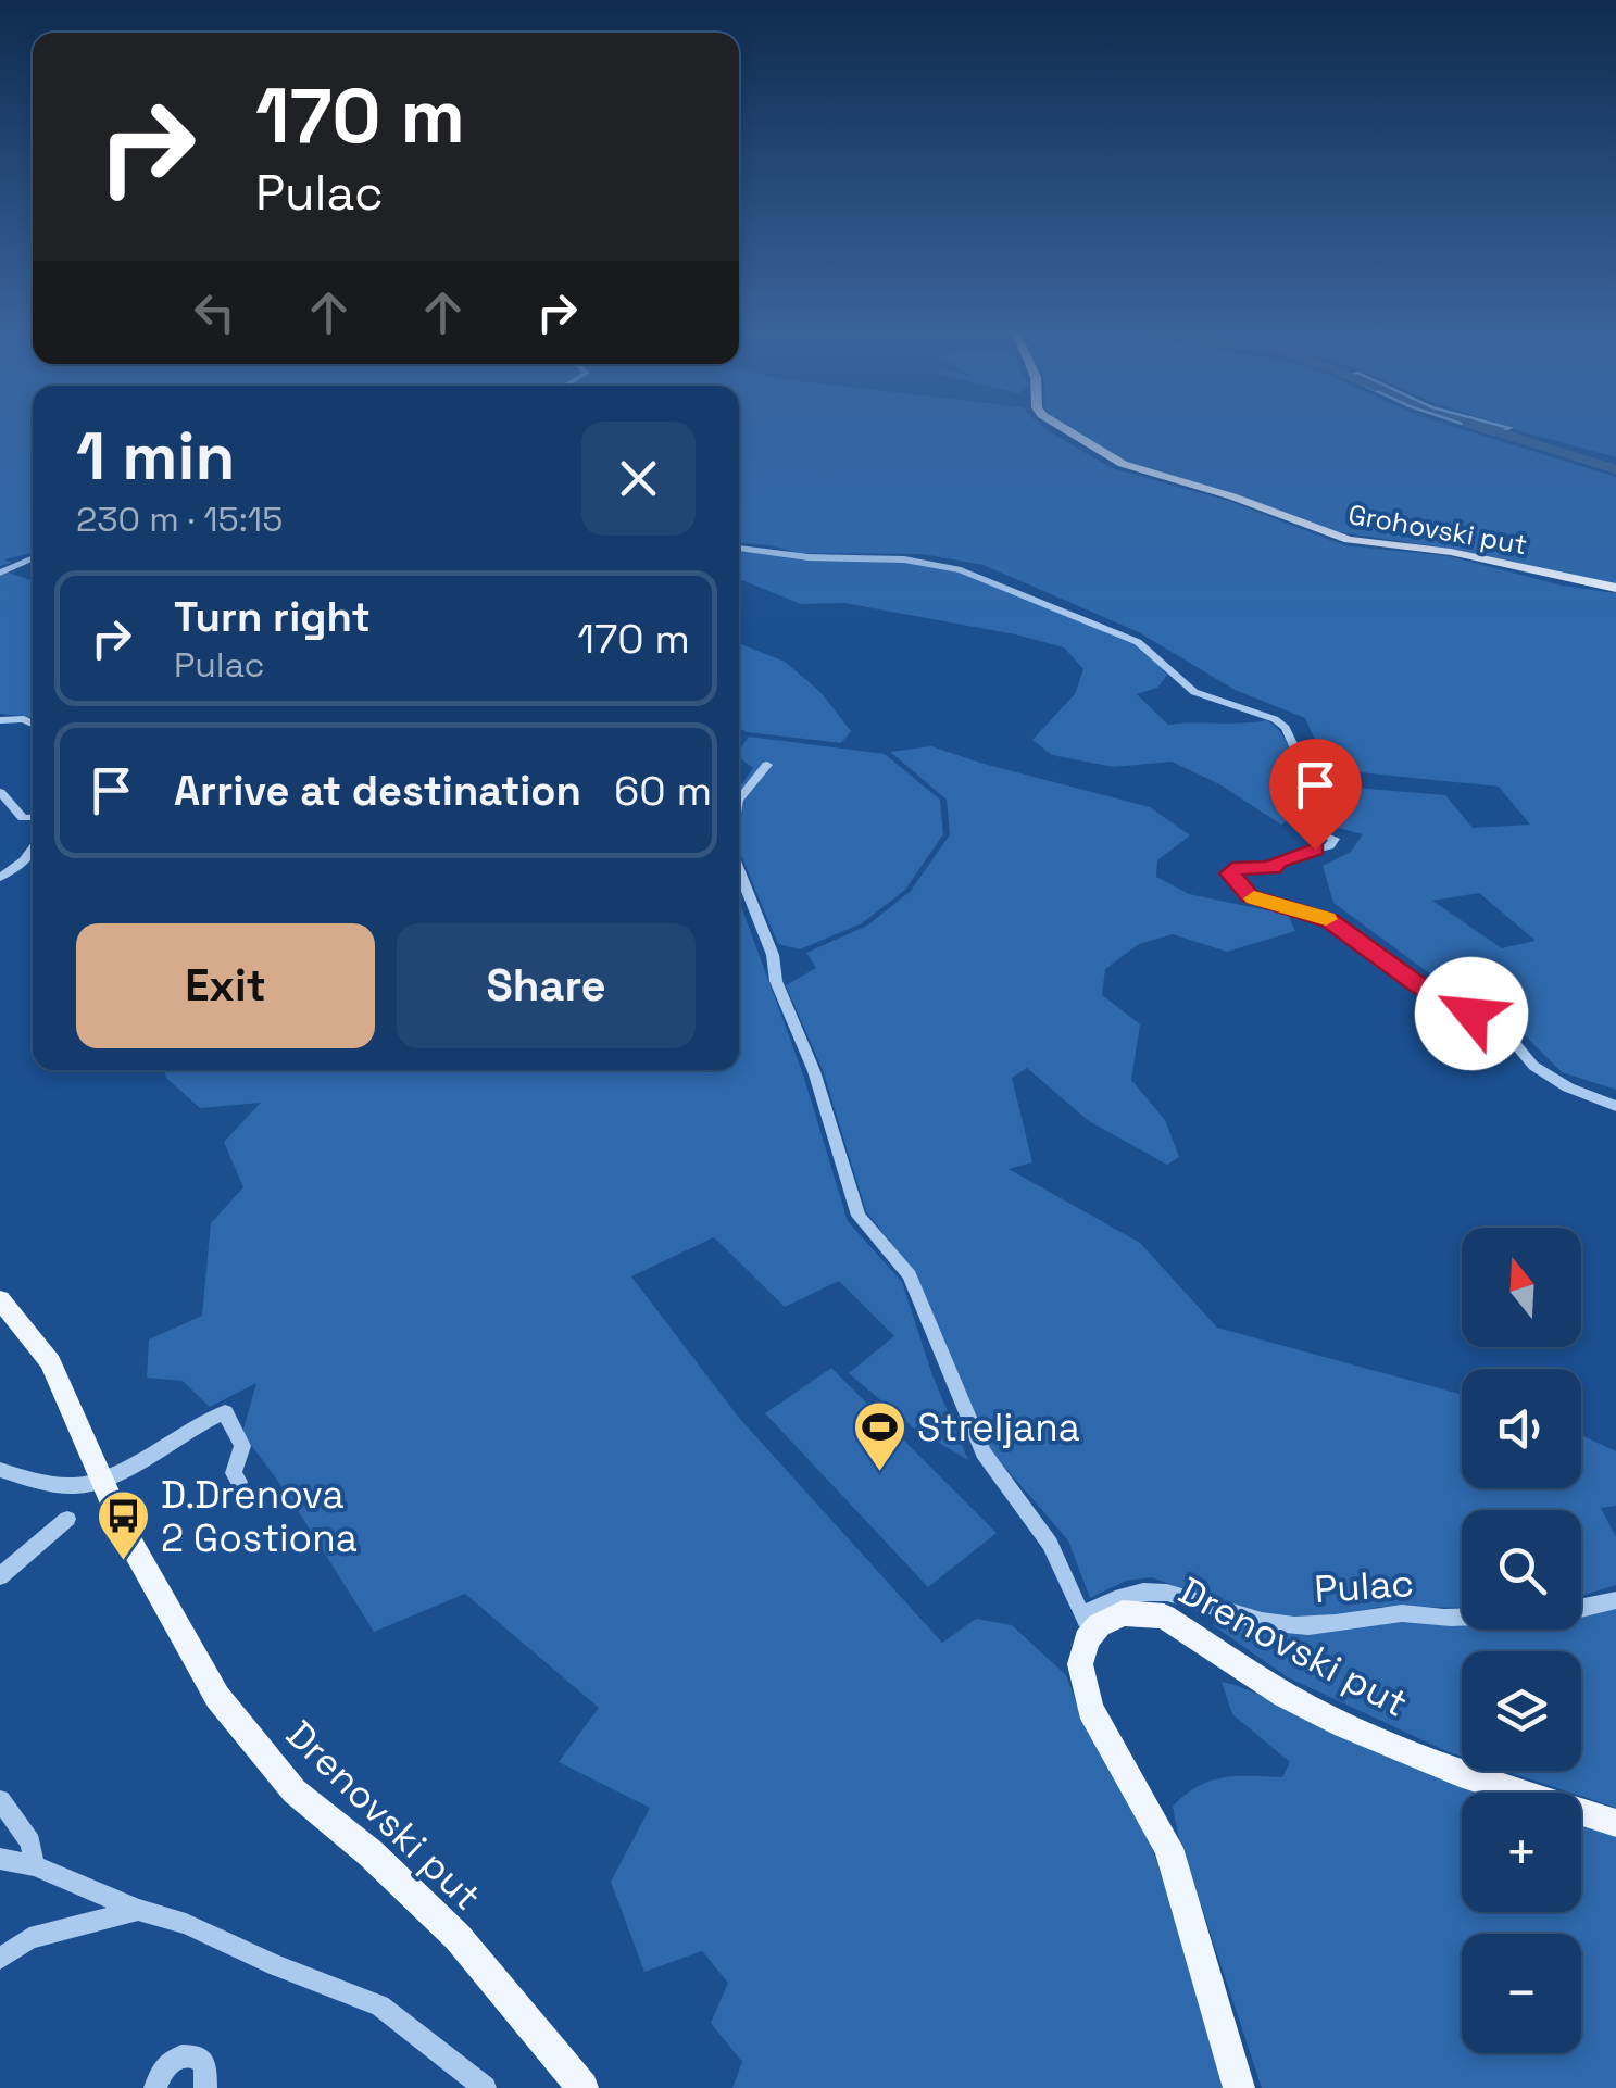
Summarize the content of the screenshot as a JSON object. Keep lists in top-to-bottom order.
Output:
{
  "streets": {
    "main road": ["Grohovski put", "Drenovski put"],
    "street": ["Pulac"]
  },
  "crossings": [
    ["Pulac", "Drenovski put"]
  ],
  "places": {
    "sports": ["Streljana"],
    "bus stop": ["D.Drenova 2 Gostiona"]
  },
  "north": "top",
  "page": {
    "turn": ["170 m", "Pulac"],
    "heading": ["1 min", "230 m · 15:15"],
    "list": [
      {
        "name": "Turn right",
        "note": "Pulac",
        "value": "170 m"
      },
      {
        "name": "Arrive at destination",
        "value": "60 m"
      }
    ],
    "buttons": ["Exit", "Share"],
    "map_buttons": ["+", "−"]
  }
}
